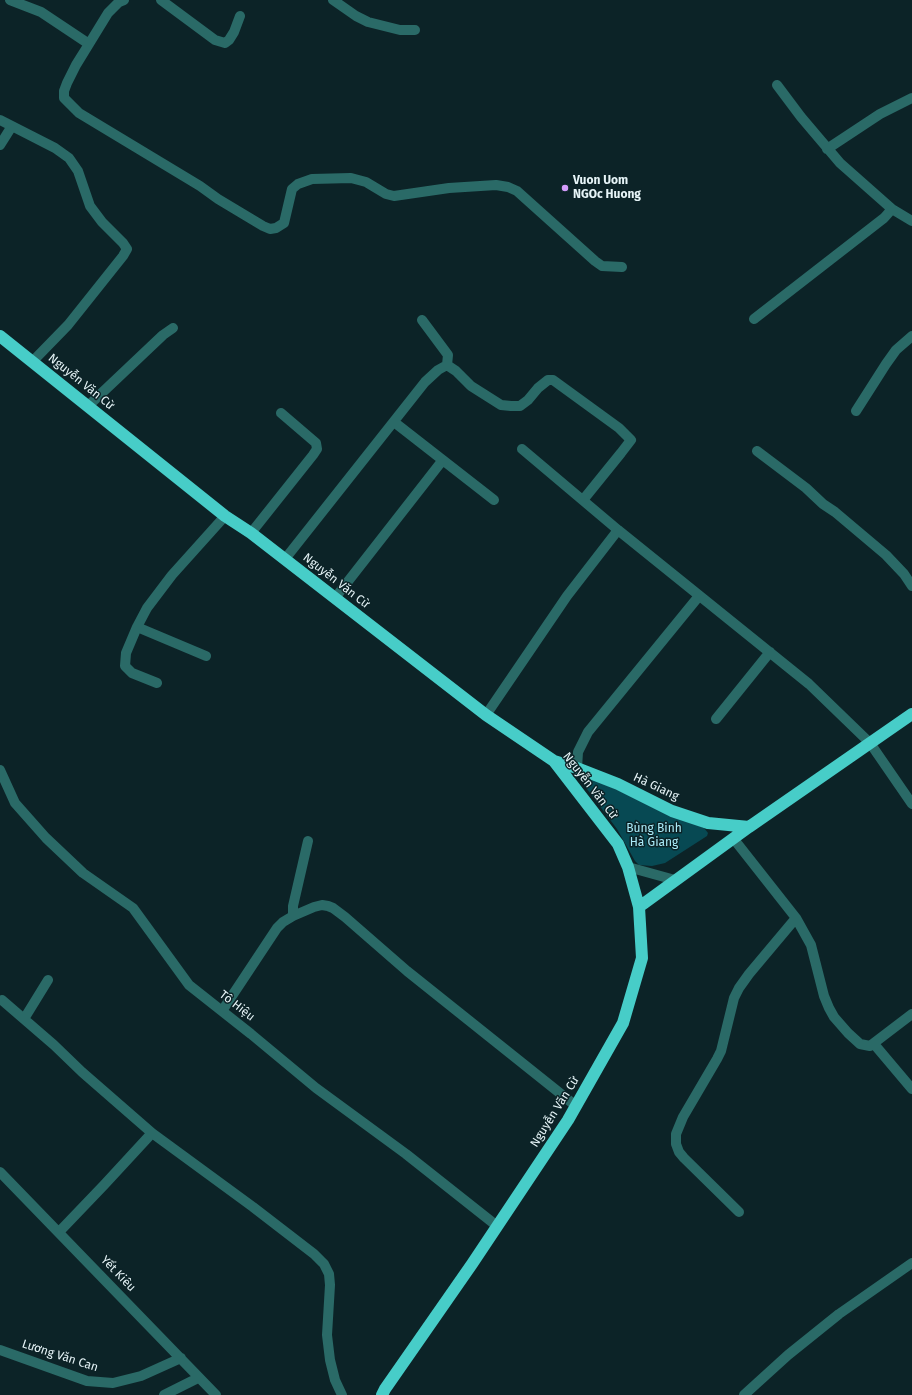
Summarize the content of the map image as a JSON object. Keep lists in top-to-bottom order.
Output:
{
  "streets": {
    "highway": ["Nguyễn Văn Cừ", "Hà Giang"],
    "street": ["Tô Hiệu", "Yết Kiêu", "Lương Văn Can"]
  },
  "crossings": [
    ["Nguyễn Văn Cừ", "Hà Giang"],
    ["Nguyễn Văn Cừ", "Tô Hiệu"],
    ["Yết Kiêu", "Lương Văn Can"]
  ],
  "parks": ["Bùng Binh Hà Giang"],
  "places": ["Vuon Uom NGOc Huong"]
}
